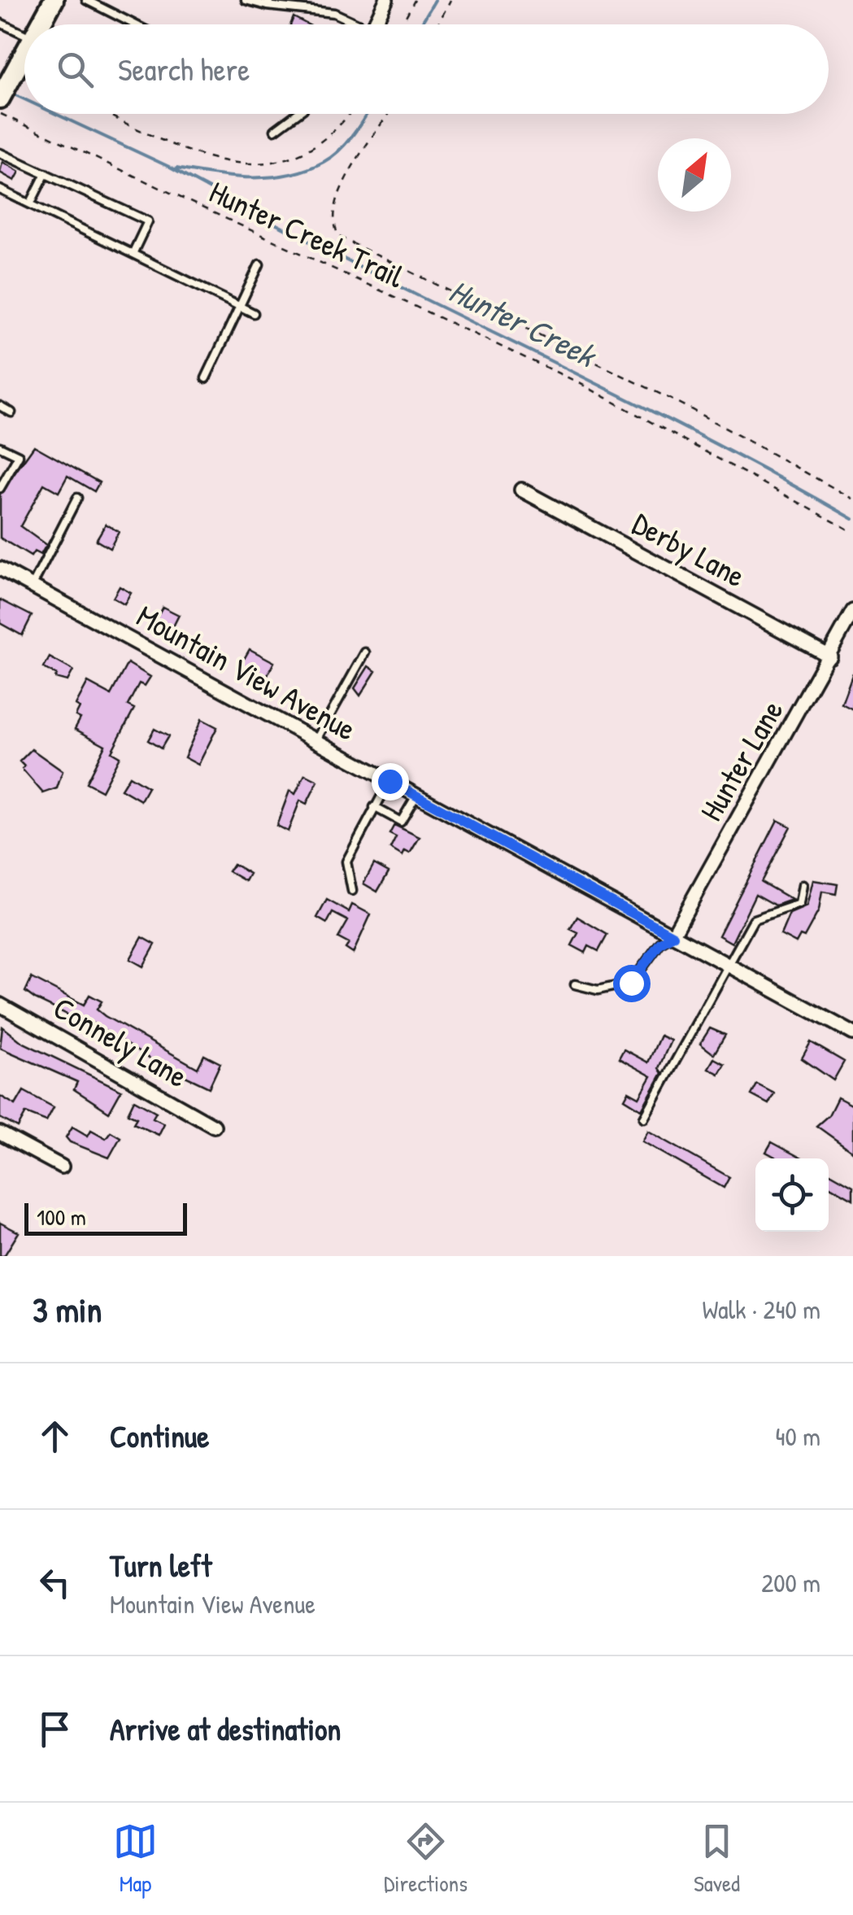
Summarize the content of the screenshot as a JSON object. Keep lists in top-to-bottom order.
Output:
{
  "streets": {
    "street": [
      "Derby Lane",
      "Mountain View Avenue",
      "Hunter Lane",
      "Connely Lane"
    ],
    "path": ["Hunter Creek Trail"]
  },
  "crossings": [
    ["Derby Lane", "Hunter Lane"],
    ["Mountain View Avenue", "Hunter Lane"]
  ],
  "water": ["Hunter Creek"],
  "scale_bar": "100 m",
  "north": "top right",
  "page": {
    "search": "Search here",
    "scale": "100 m",
    "heading": ["3 min", "Walk · 240 m"],
    "list": [
      ["Continue", "40 m"],
      ["Turn left", "Mountain View Avenue", "200 m"],
      "Arrive at destination"
    ],
    "nav": ["Map", "Directions", "Saved"]
  }
}
